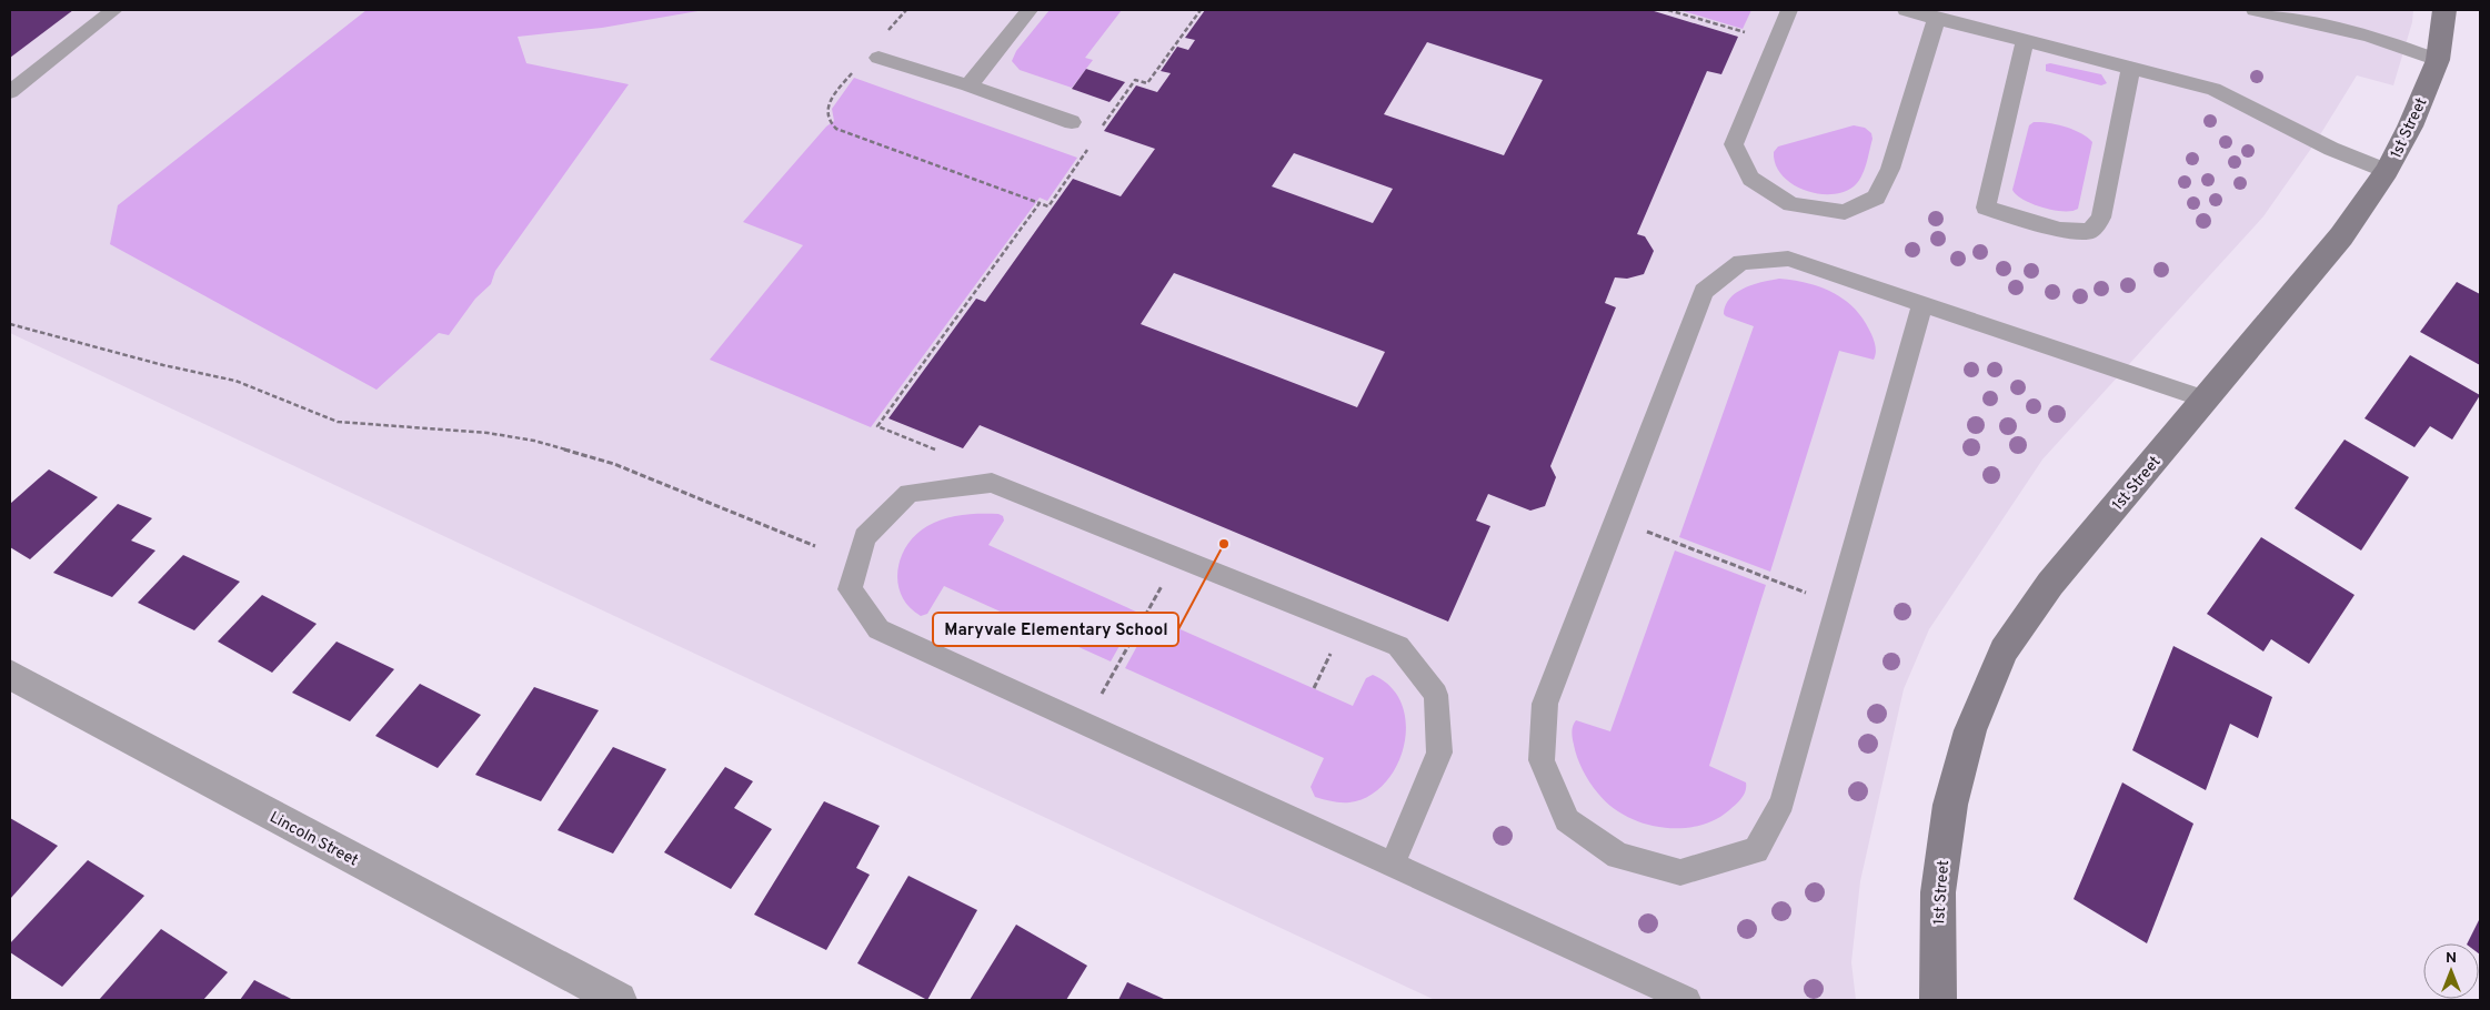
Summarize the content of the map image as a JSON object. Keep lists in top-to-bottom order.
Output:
{
  "streets": {
    "street": ["1st Street", "Lincoln Street"]
  },
  "places": ["Maryvale Elementary School"],
  "north": "top"
}
